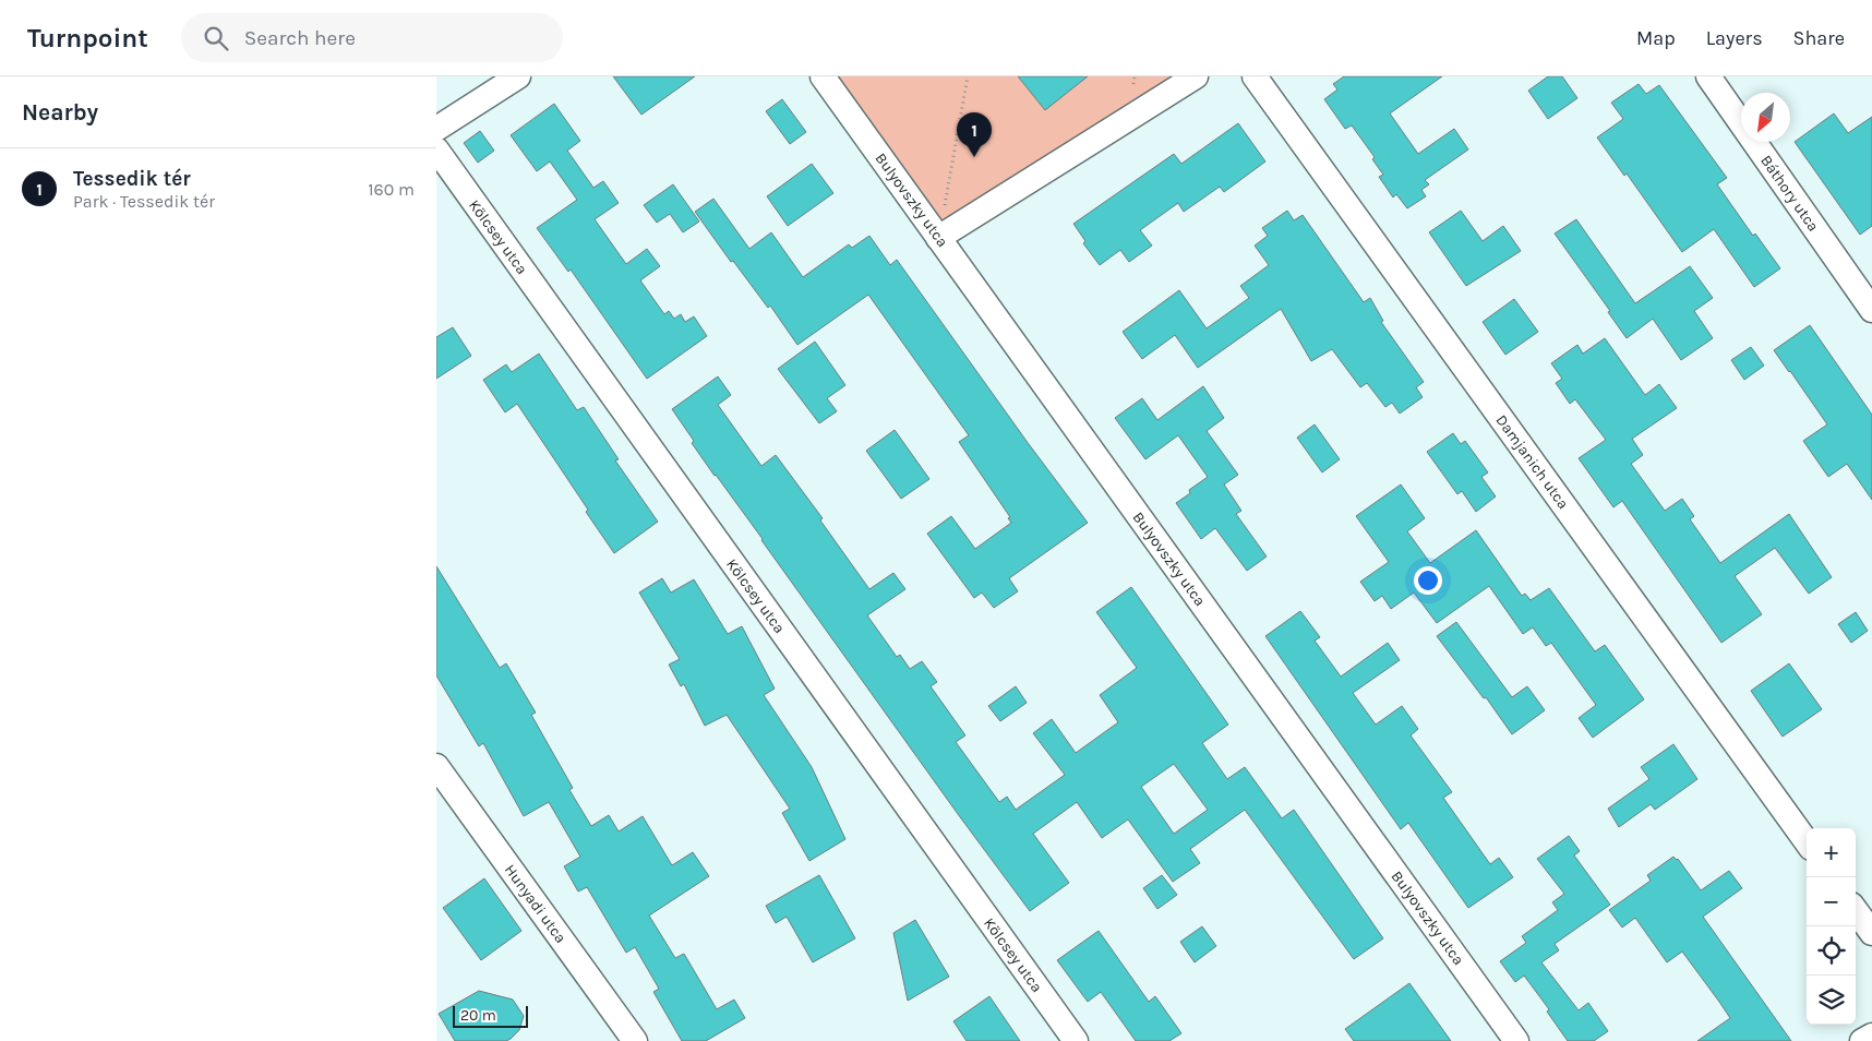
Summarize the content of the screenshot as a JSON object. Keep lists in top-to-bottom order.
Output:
{
  "streets": {
    "street": [
      "Báthory utca",
      "Bulyovszky utca",
      "Kölcsey utca",
      "Damjanich utca",
      "Hunyadi utca"
    ]
  },
  "scale_bar": "20 m",
  "north": "bottom left",
  "page": {
    "header": "Turnpoint",
    "search": "Search here",
    "nav": ["Map", "Layers", "Share"],
    "heading": "Nearby",
    "pins": "1",
    "list": [
      {
        "mark": "1",
        "name": "Tessedik tér",
        "note": "Park · Tessedik tér",
        "value": "160 m"
      }
    ],
    "map_buttons": ["+", "−"],
    "scale": "20 m"
  }
}
